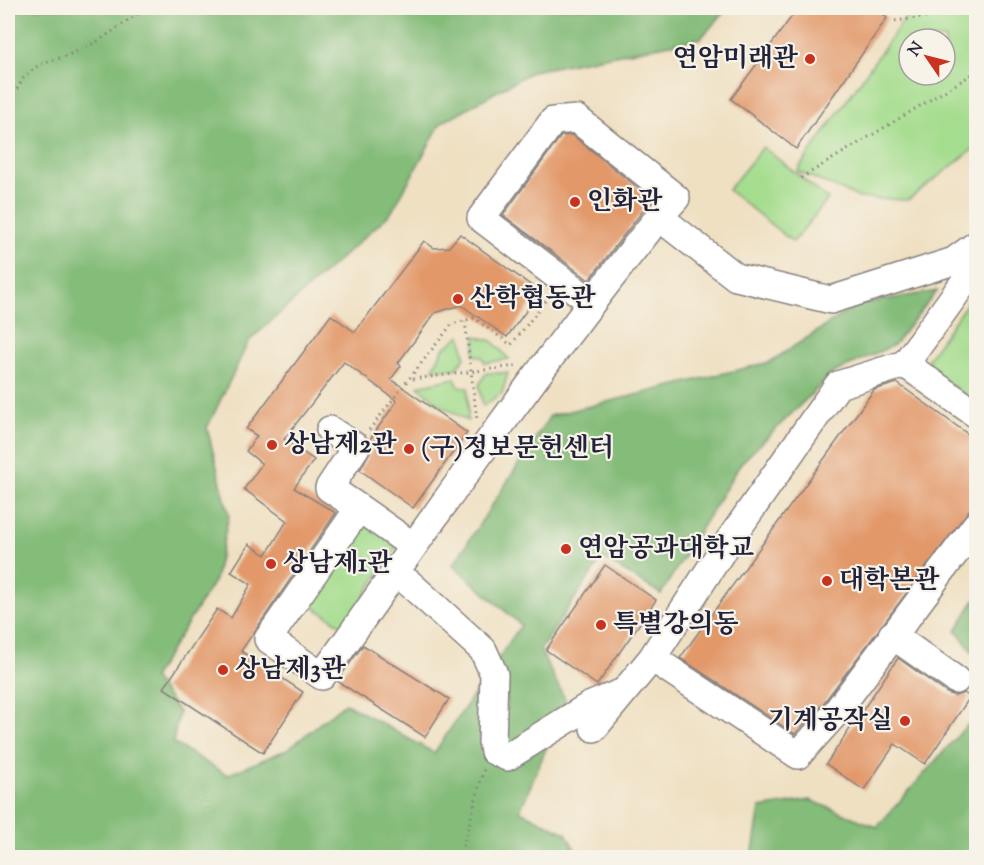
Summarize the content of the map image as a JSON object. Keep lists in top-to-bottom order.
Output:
{
  "places": [
    "연암미래관",
    "인화관",
    "산학협동관",
    "상남제2관",
    "(구)정보문헌센터",
    "연암공과대학교",
    "상남제1관",
    "대학본관",
    "특별강의동",
    "상남제3관",
    "기계공작실"
  ],
  "north": "top left"
}
